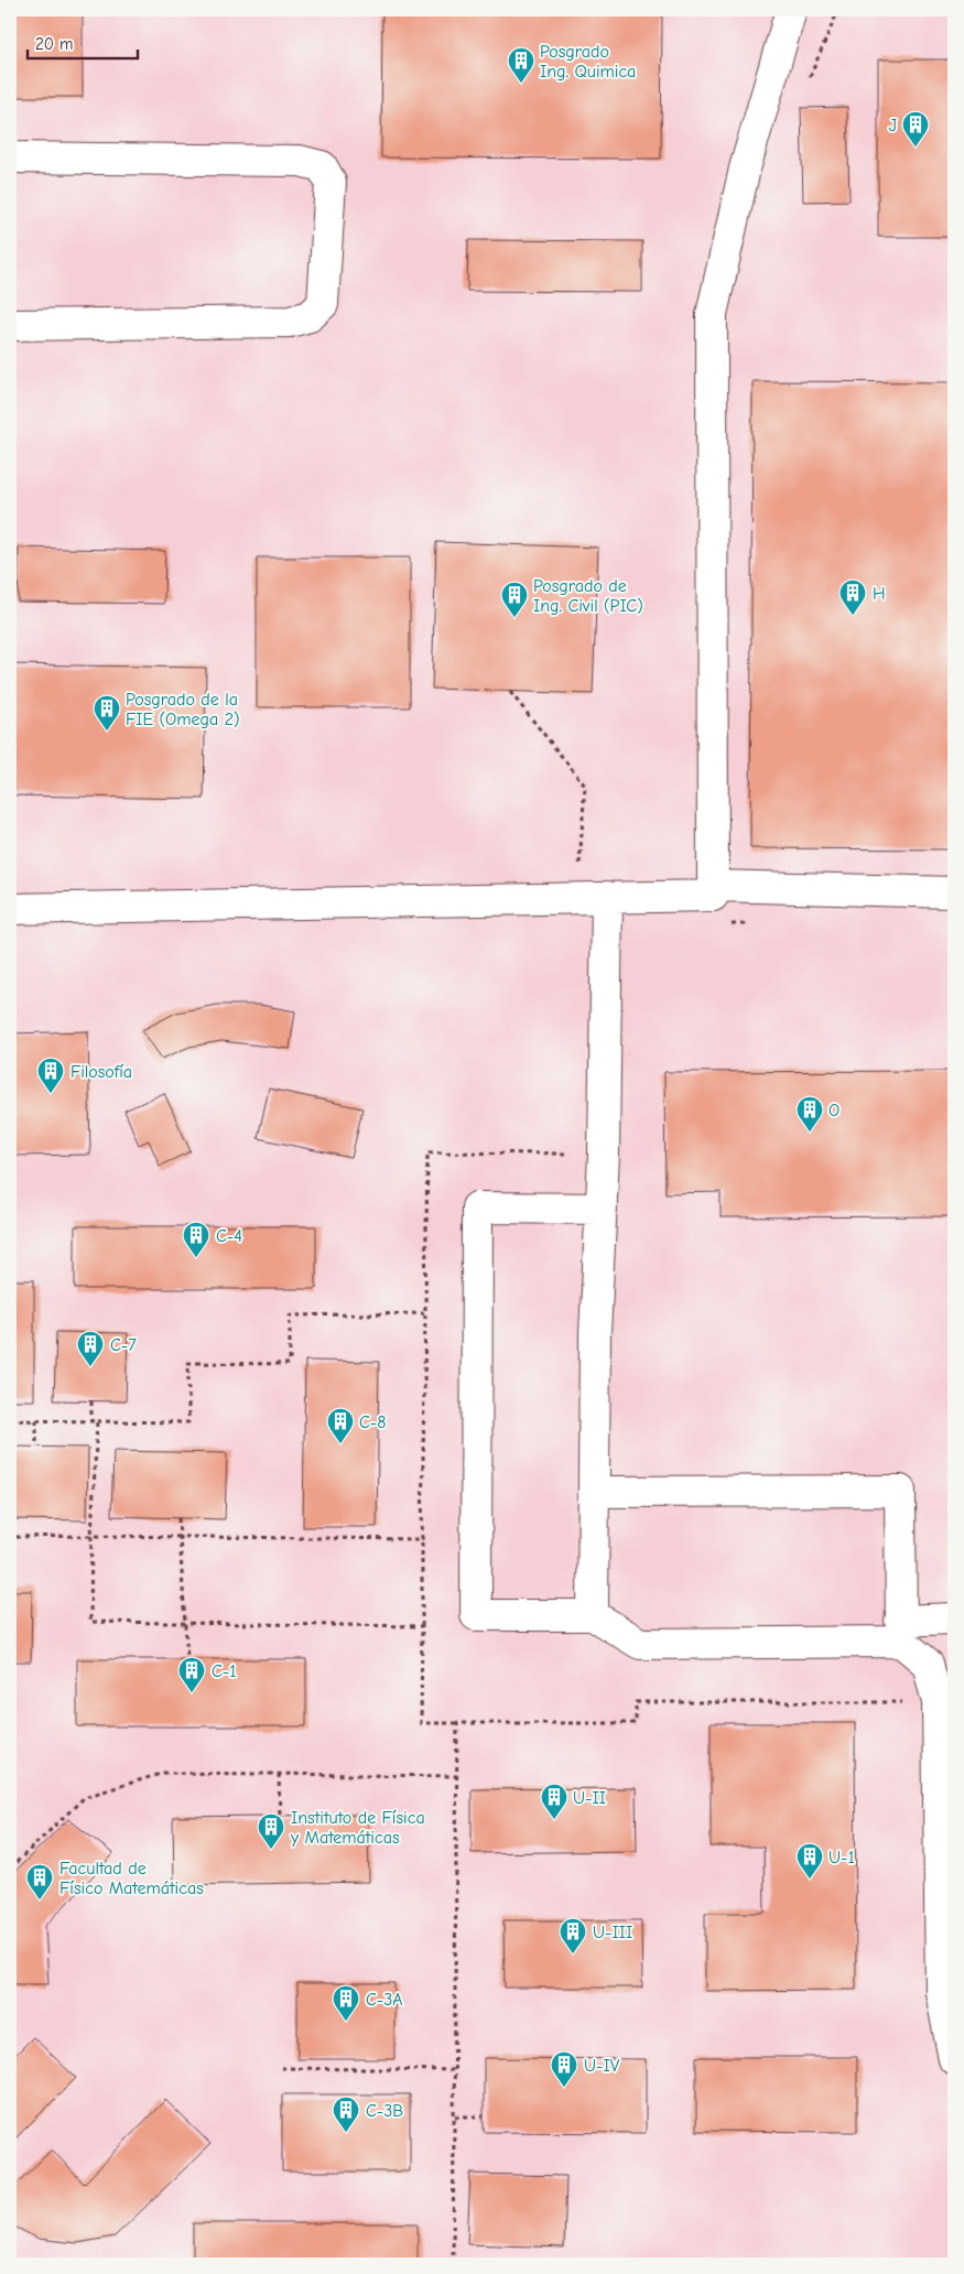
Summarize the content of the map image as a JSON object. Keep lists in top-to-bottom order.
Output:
{
  "places": {
    "building": [
      "Posgrado Ing. Quimica",
      "J",
      "H",
      "Posgrado de Ing. Civil (PIC)",
      "Posgrado de la FIE (Omega 2)",
      "Filosofía",
      "O",
      "C-4",
      "C-7",
      "C-8",
      "C-1",
      "U-II",
      "Instituto de Física y Matemáticas",
      "U-1",
      "Facultad de Físico Matemáticas",
      "U-III",
      "C-3A",
      "U-IV",
      "C-3B"
    ]
  },
  "scale_bar": "20 m"
}
